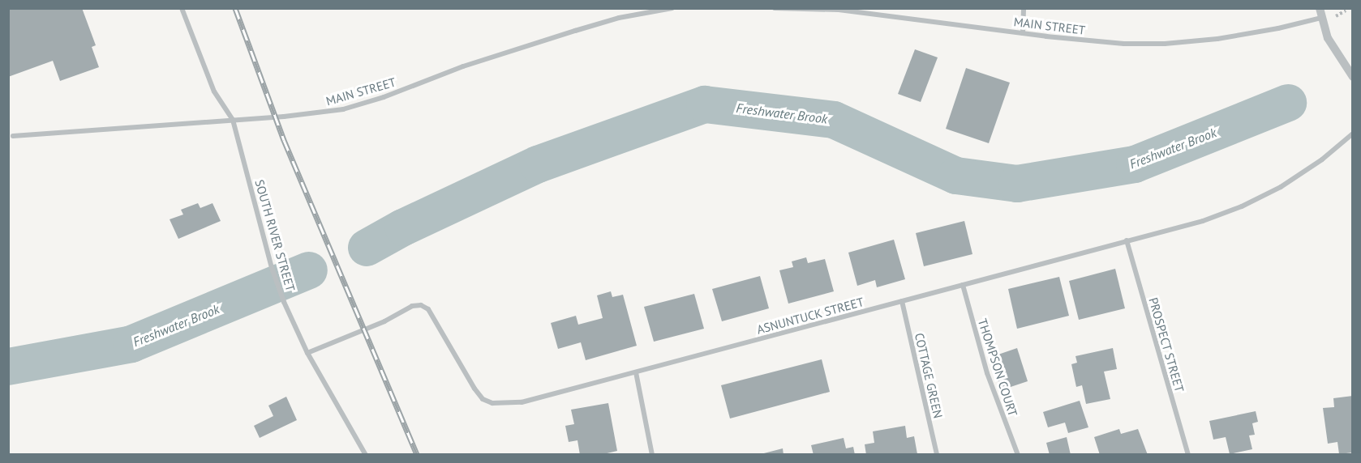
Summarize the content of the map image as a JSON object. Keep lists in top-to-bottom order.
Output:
{
  "streets": {
    "street": [
      "MAIN STREET",
      "SOUTH RIVER STREET",
      "ASNUNTUCK STREET",
      "PROSPECT STREET",
      "THOMPSON COURT",
      "COTTAGE GREEN"
    ]
  },
  "crossings": [
    ["MAIN STREET", "SOUTH RIVER STREET"],
    ["SOUTH RIVER STREET", "ASNUNTUCK STREET"],
    ["ASNUNTUCK STREET", "PROSPECT STREET"],
    ["ASNUNTUCK STREET", "THOMPSON COURT"],
    ["ASNUNTUCK STREET", "COTTAGE GREEN"]
  ],
  "water": ["Freshwater Brook"]
}
